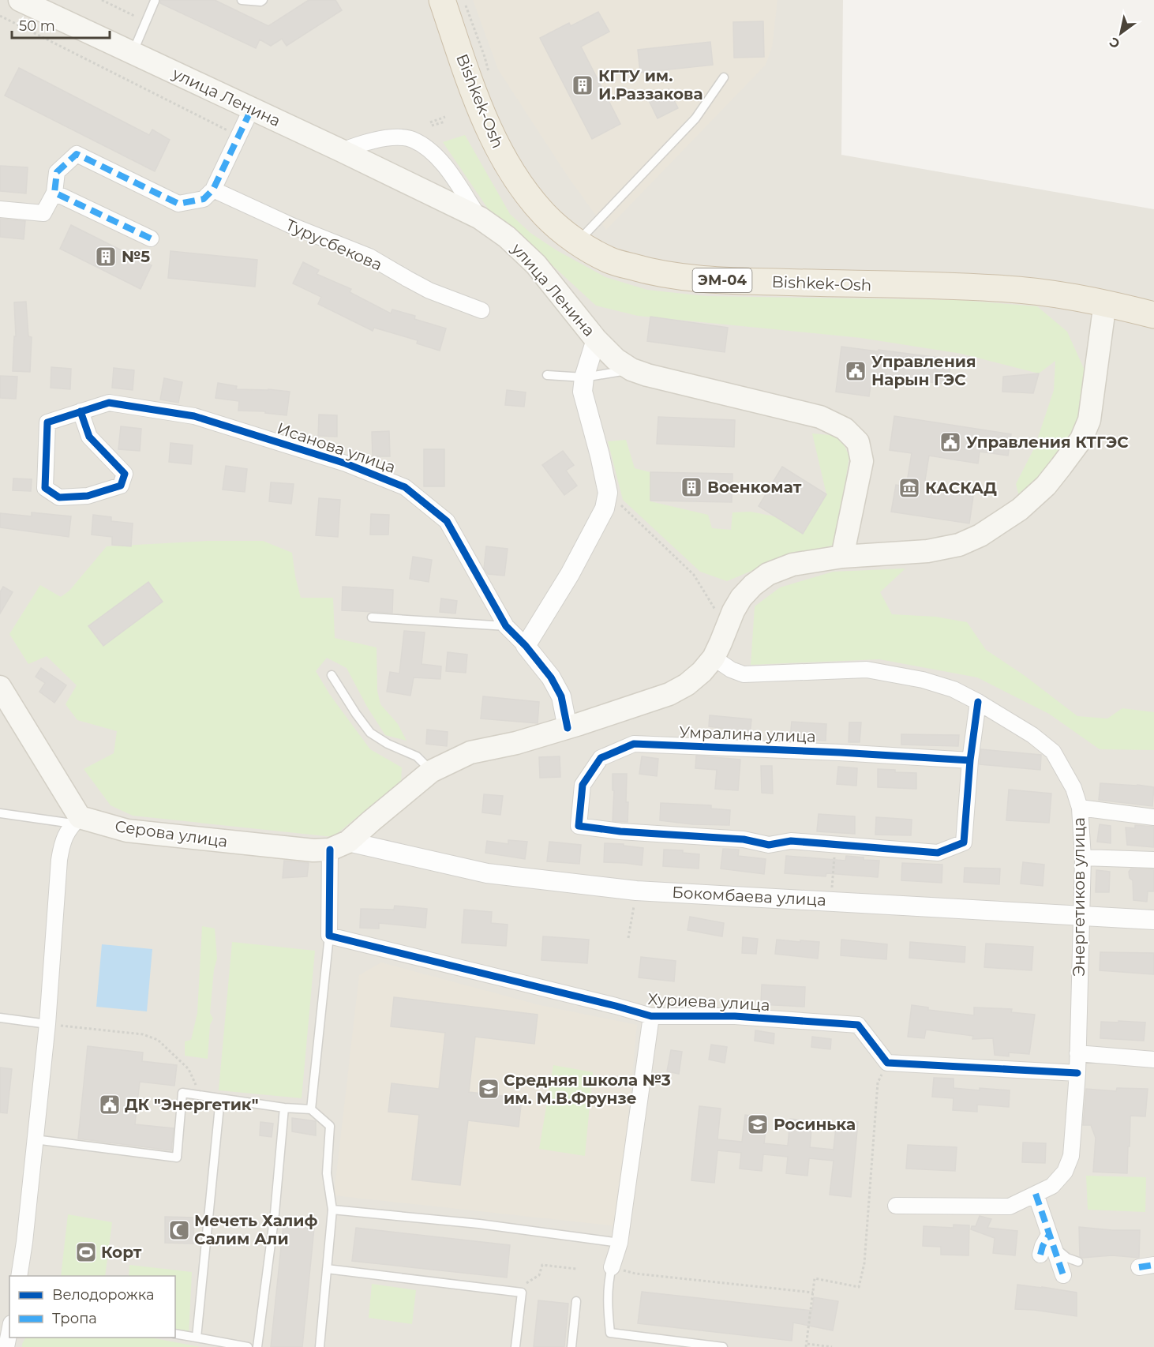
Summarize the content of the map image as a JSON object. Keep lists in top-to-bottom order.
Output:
{
  "streets": {
    "highway": ["Bishkek-Osh", "ЭМ-04"],
    "main road": ["улица Ленина", "Серова улица"],
    "street": [
      "Турусбекова",
      "Исанова улица",
      "Умралина улица",
      "Бокомбаева улица",
      "Энергетиков улица",
      "Хуриева улица"
    ]
  },
  "crossings": [
    ["Серова улица", "Бокомбаева улица"],
    ["Бокомбаева улица", "Энергетиков улица"]
  ],
  "places": {
    "building": ["КГТУ им. И.Раззакова", "№5", "Военкомат"],
    "public building": ["Управления Нарын ГЭС", "Управления КТГЭС", "ДК \"Энергетик\""],
    "museum": ["КАСКАД"],
    "school or university": ["Средняя школа №3 им. М.В.Фрунзе", "Росинька"],
    "mosque": ["Мечеть Халиф Салим Али"],
    "sports": ["Корт"]
  },
  "legend": ["Велодорожка", "Тропа"],
  "scale_bar": "50 m",
  "north": "bottom left"
}
